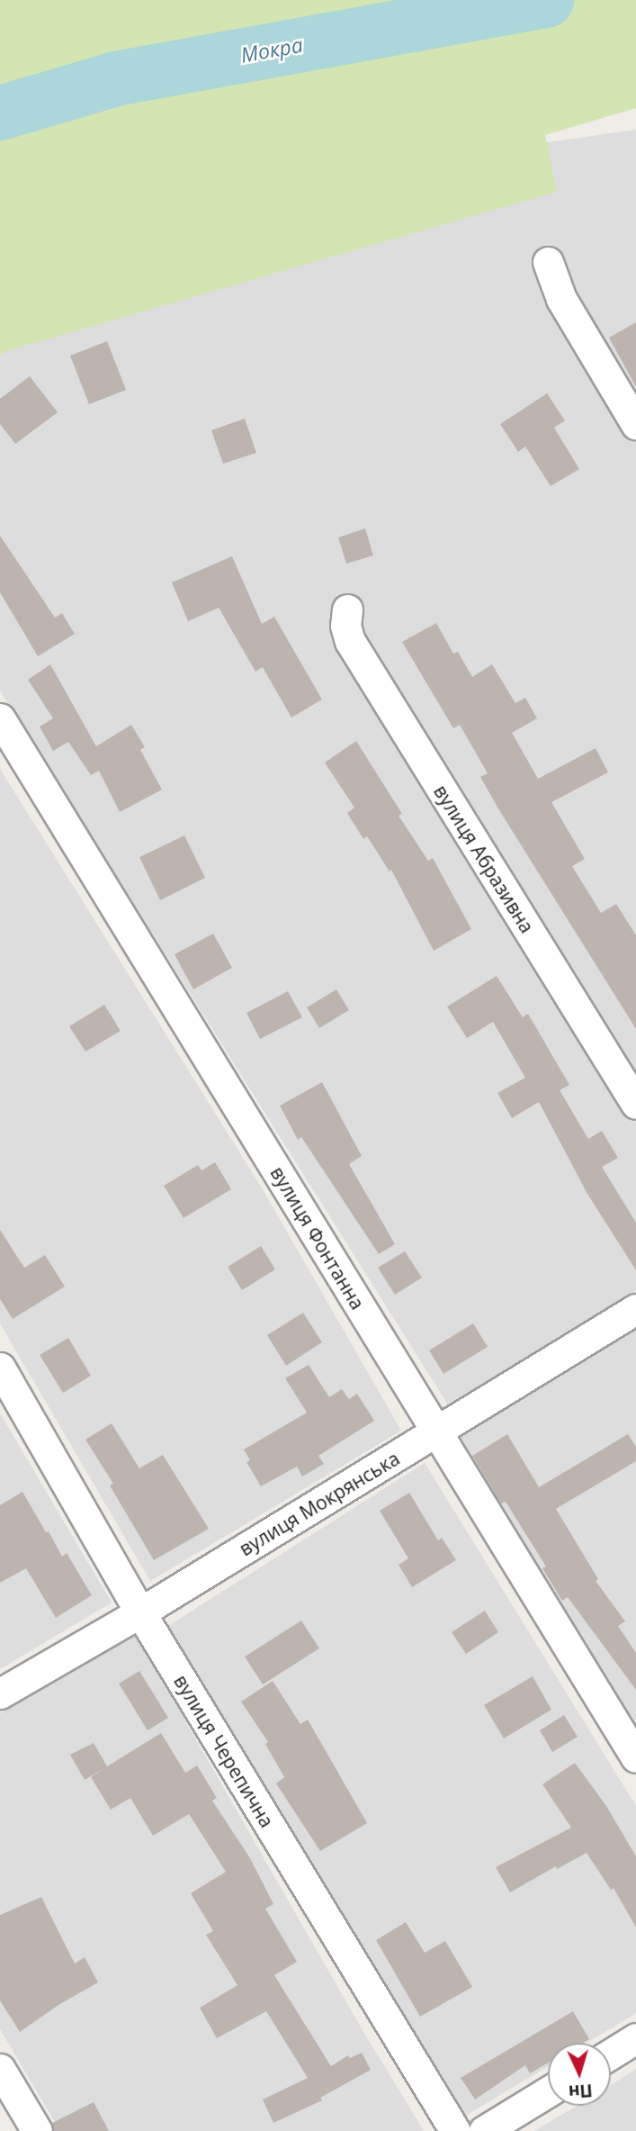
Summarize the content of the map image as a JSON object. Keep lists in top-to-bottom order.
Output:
{
  "streets": {
    "street": [
      "вулиця Абразивна",
      "вулиця Фонтанна",
      "вулиця Мокрянська",
      "вулиця Черепична"
    ]
  },
  "crossings": [
    ["вулиця Фонтанна", "вулиця Мокрянська"],
    ["вулиця Мокрянська", "вулиця Черепична"]
  ],
  "water": ["Мокра"],
  "north": "bottom"
}
